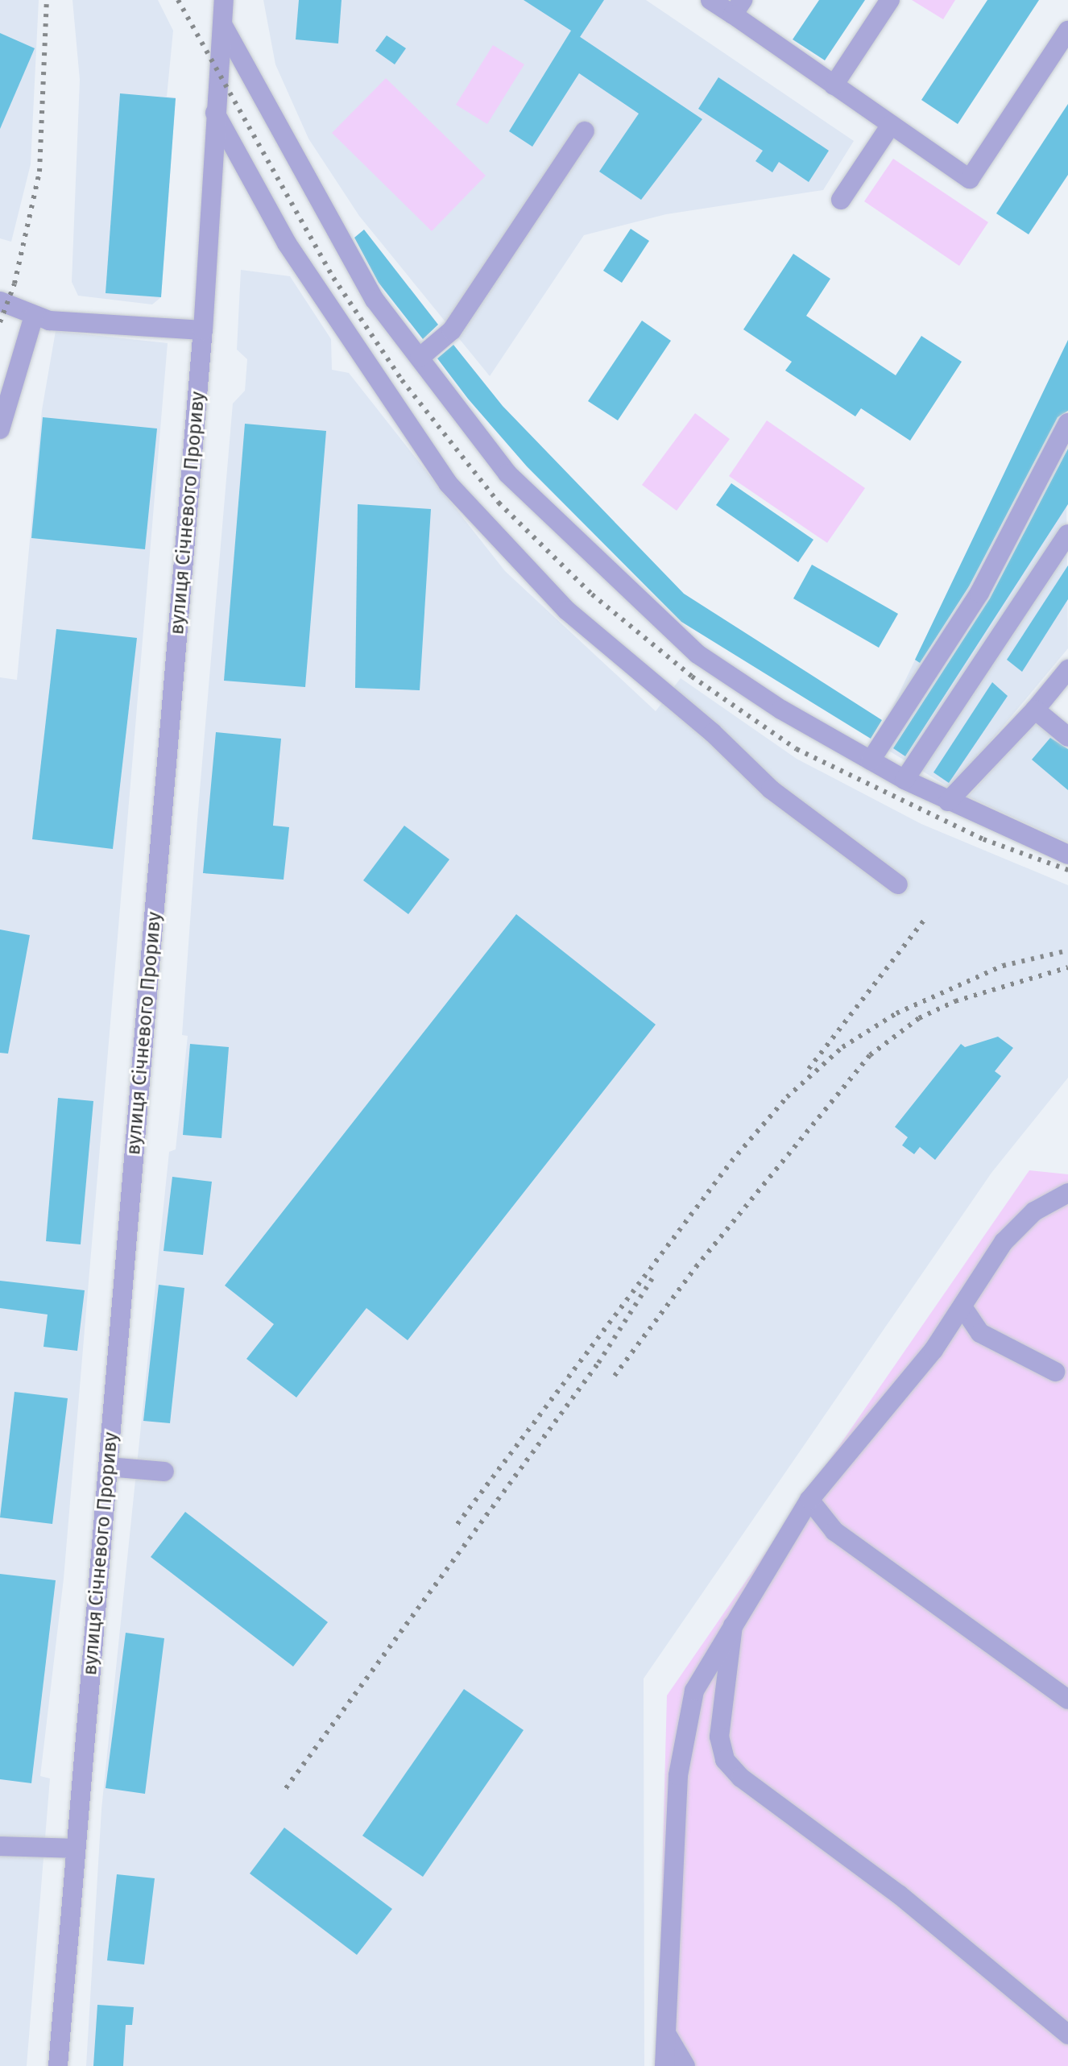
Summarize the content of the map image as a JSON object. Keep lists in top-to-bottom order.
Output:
{
  "streets": {
    "street": ["вулиця Січневого Прориву"]
  }
}
